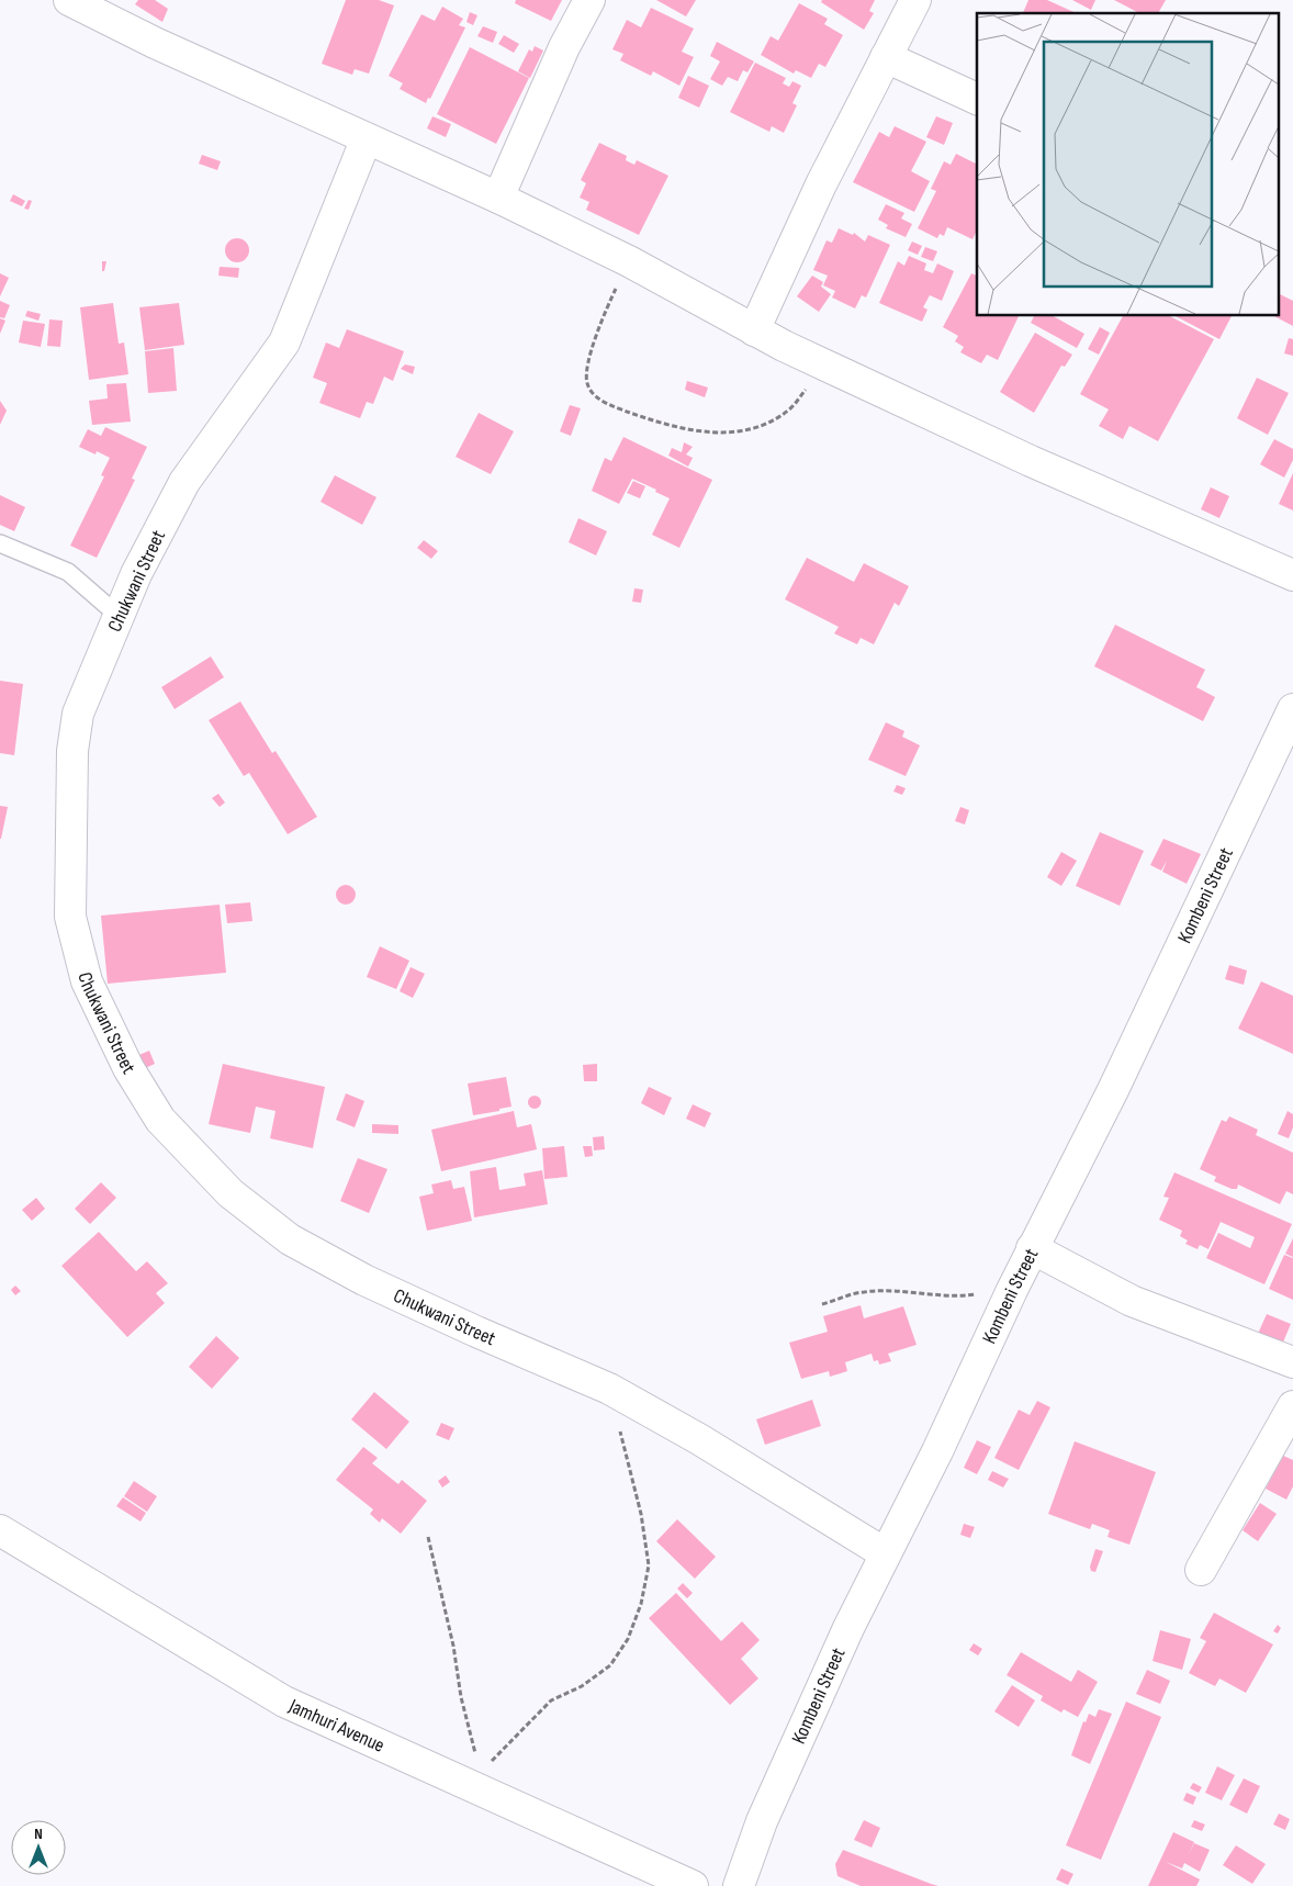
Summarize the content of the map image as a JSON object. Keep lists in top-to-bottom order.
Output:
{
  "streets": {
    "street": ["Chukwani Street", "Kombeni Street", "Jamhuri Avenue"]
  },
  "crossings": [
    ["Chukwani Street", "Kombeni Street"]
  ],
  "north": "top"
}
